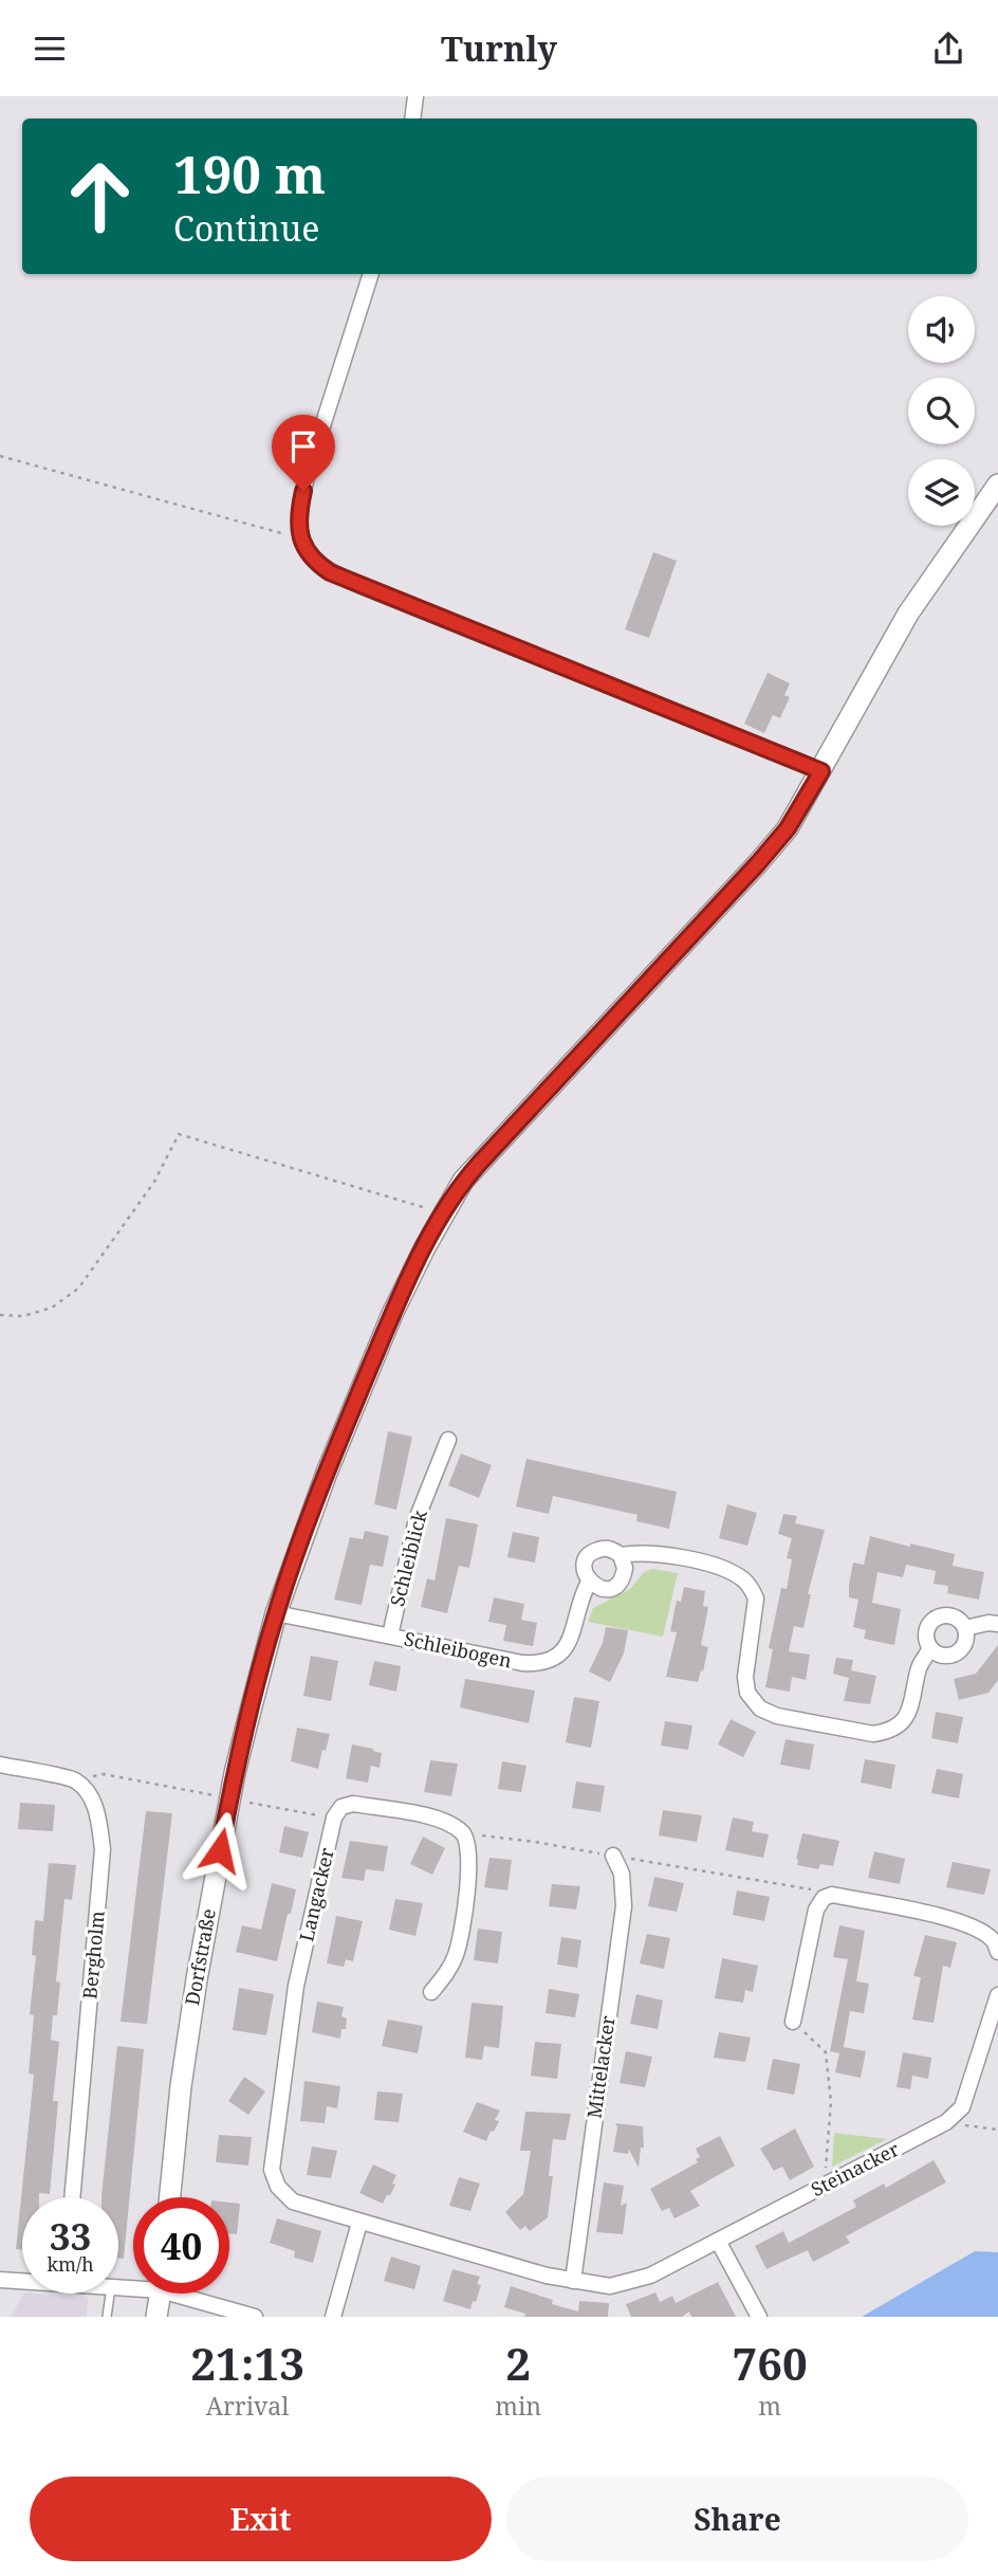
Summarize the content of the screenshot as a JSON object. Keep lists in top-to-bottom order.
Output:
{
  "streets": {
    "street": [
      "Schleiblick",
      "Schleibogen",
      "Langacker",
      "Bergholm",
      "Dorfstraße",
      "Mittelacker",
      "Steinacker"
    ]
  },
  "crossings": [
    ["Schleiblick", "Schleibogen"],
    ["Schleibogen", "Dorfstraße"],
    ["Langacker", "Mittelacker"],
    ["Langacker", "Steinacker"]
  ],
  "page": {
    "header": "Turnly",
    "turn": ["190 m", "Continue"],
    "speed": "33 km/h",
    "limit": "40",
    "eta": [
      "21:13",
      "Arrival",
      "2",
      "min",
      "760",
      "m"
    ],
    "buttons": ["Exit", "Share"]
  }
}
